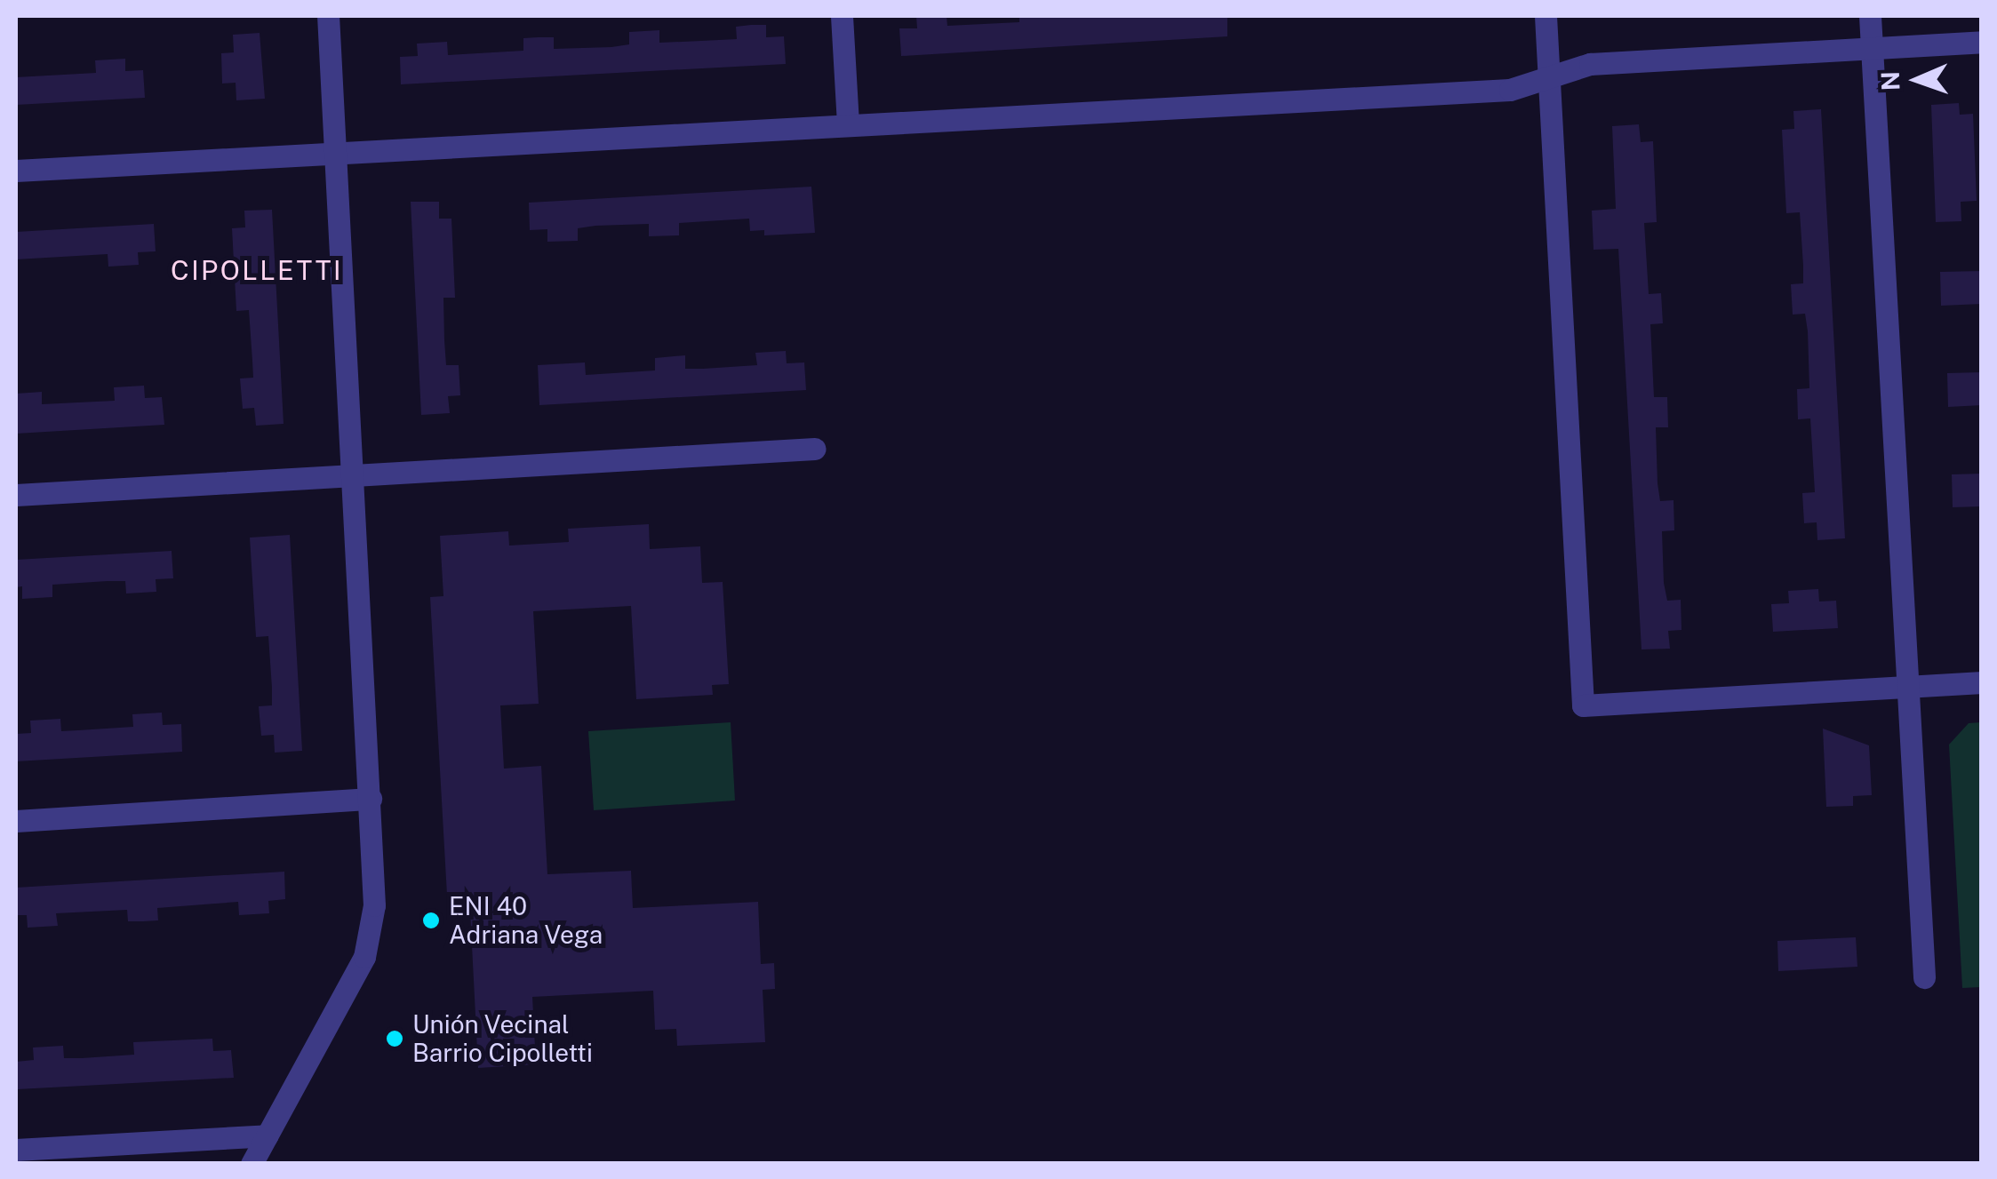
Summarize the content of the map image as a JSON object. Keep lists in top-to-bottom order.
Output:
{
  "districts": ["CIPOLLETTI"],
  "places": ["ENI 40 Adriana Vega", "Unión Vecinal Barrio Cipolletti"],
  "north": "left"
}
